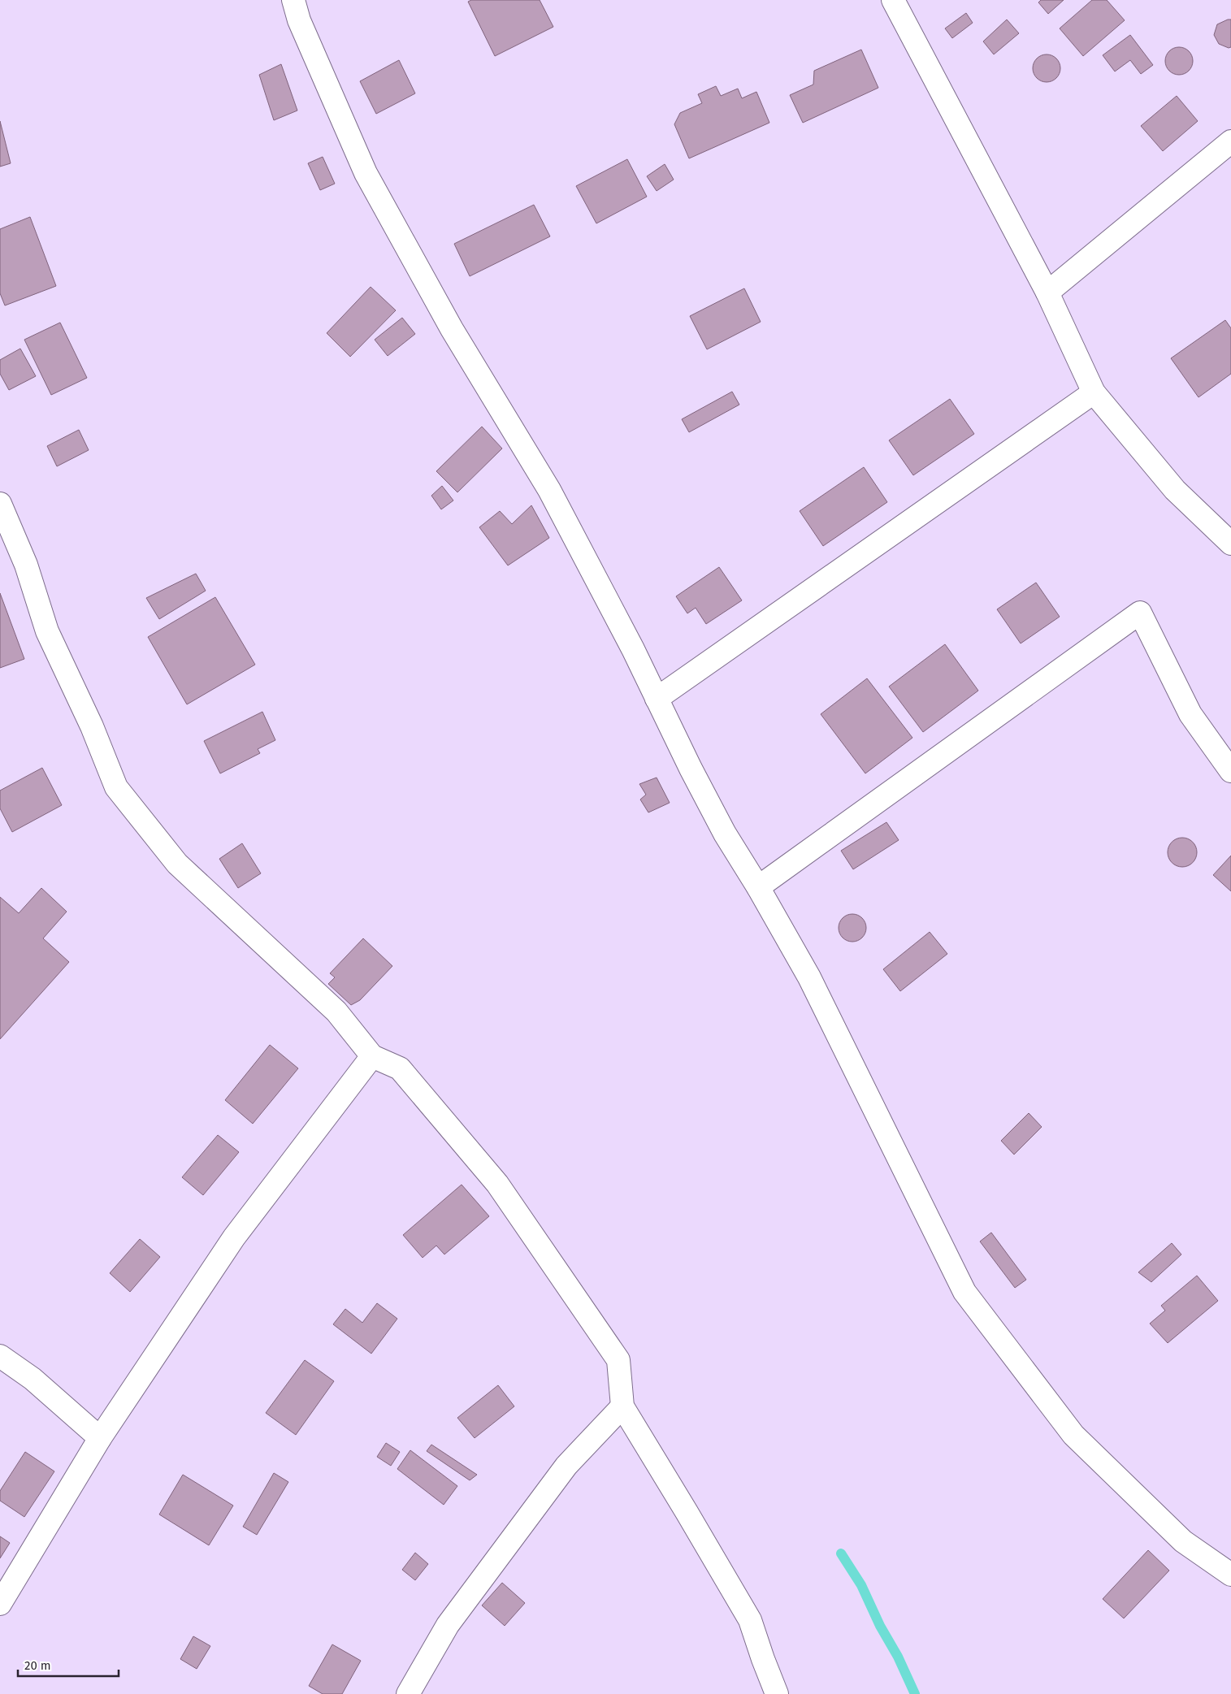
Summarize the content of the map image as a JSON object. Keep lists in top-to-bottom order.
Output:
{
  "scale_bar": "20 m"
}
